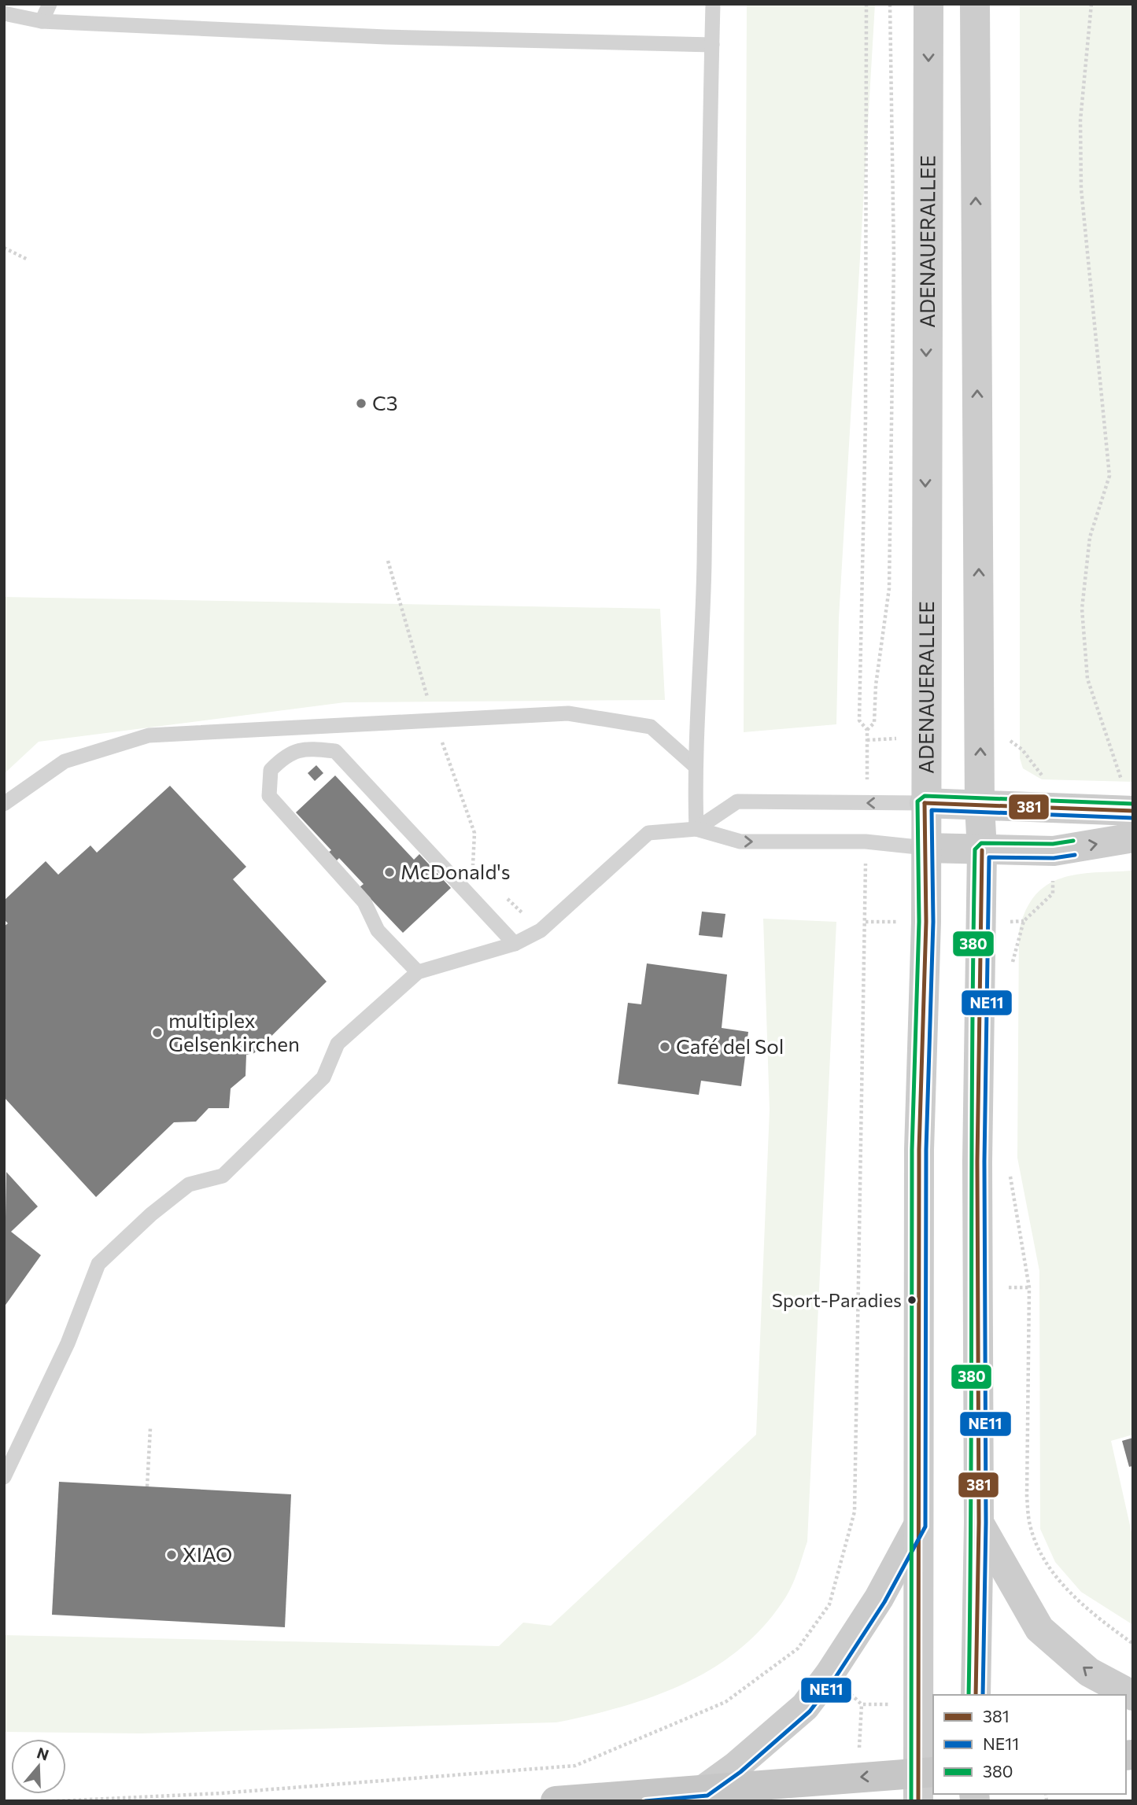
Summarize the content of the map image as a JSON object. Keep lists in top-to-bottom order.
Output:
{
  "streets": {
    "main road": ["ADENAUERALLEE"]
  },
  "places": [
    "C3",
    "McDonald's",
    "multiplex Gelsenkirchen",
    "Café del Sol",
    "Sport-Paradies",
    "XIAO"
  ],
  "lines": ["transit line 380", "transit line 381", "transit line NE11"],
  "legend": ["381", "NE11", "380"],
  "north": "top"
}
